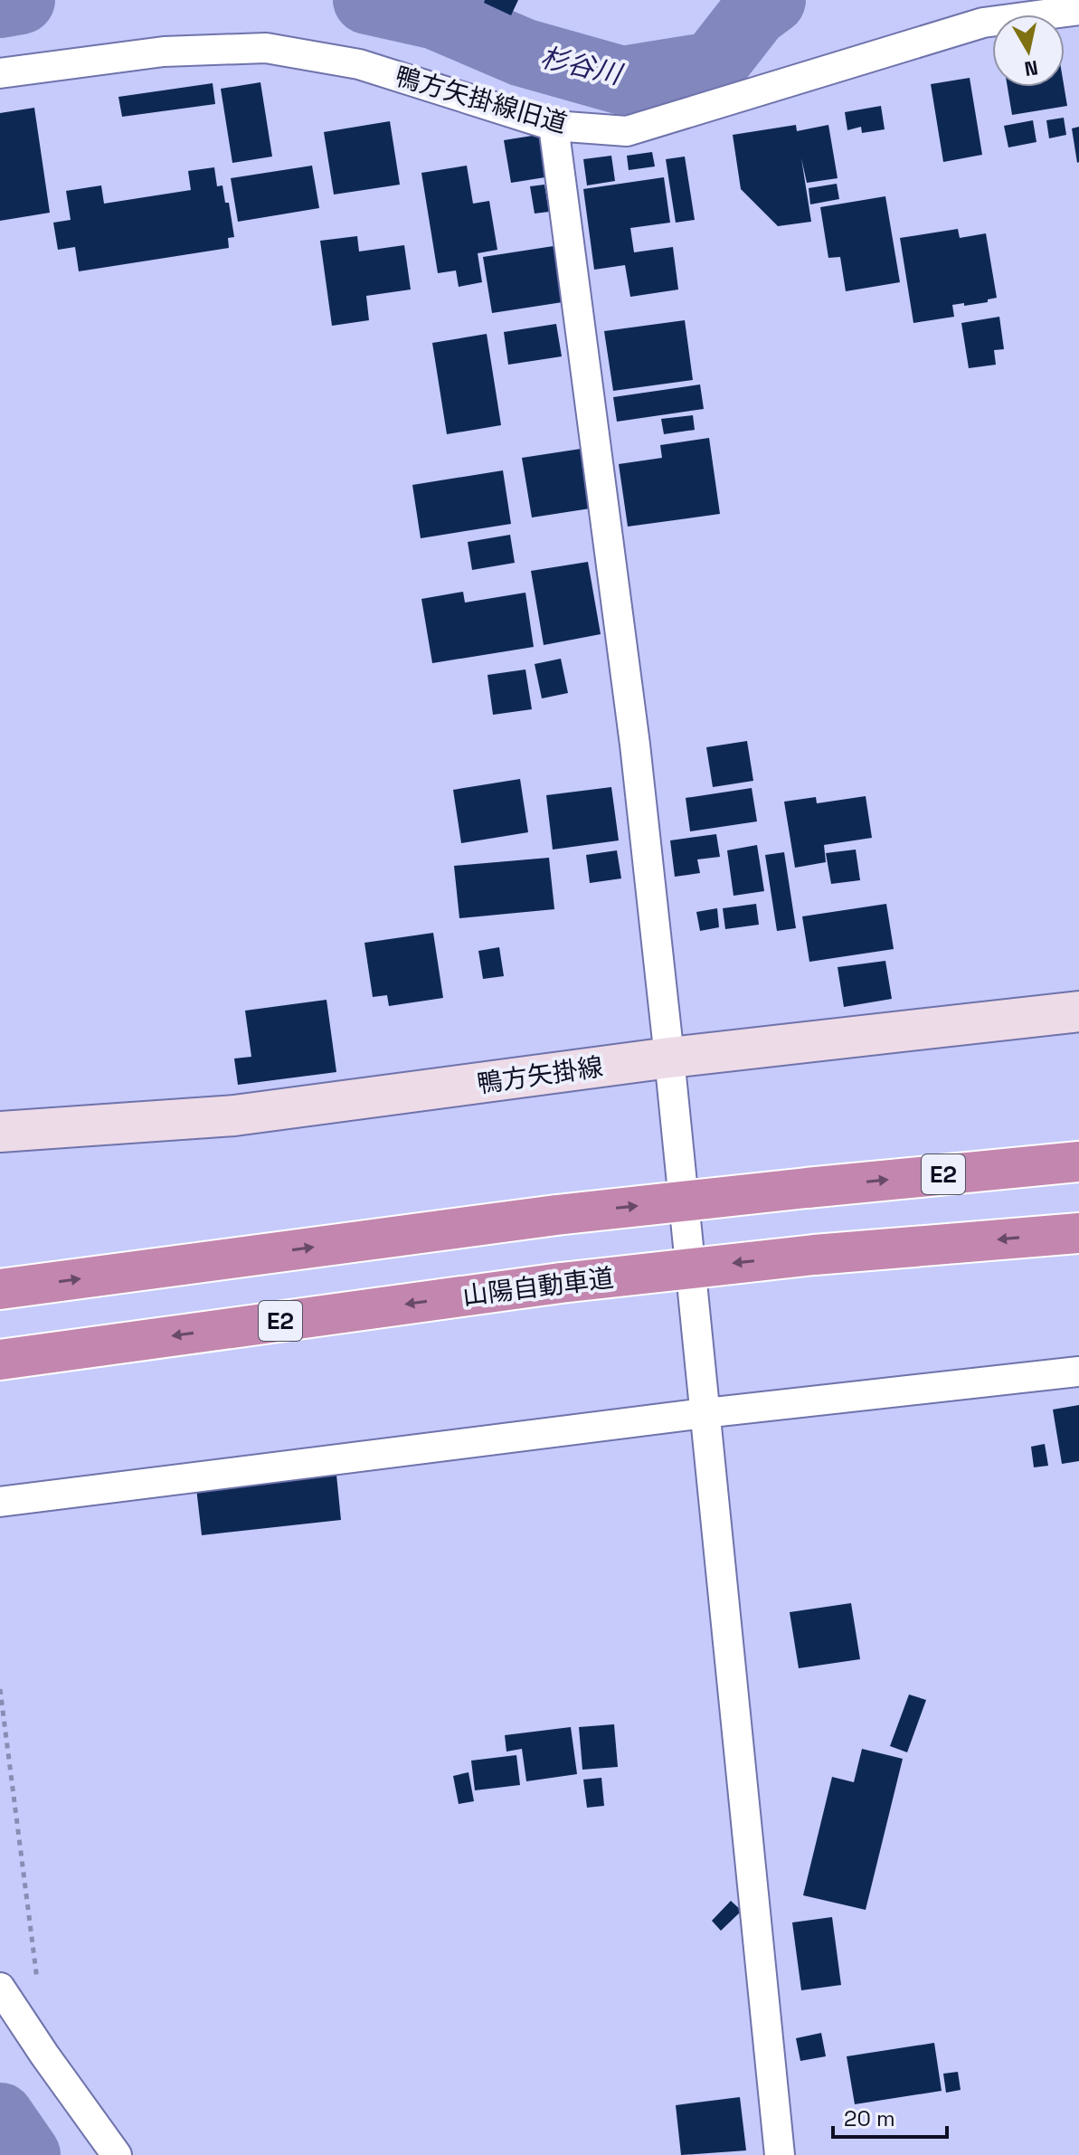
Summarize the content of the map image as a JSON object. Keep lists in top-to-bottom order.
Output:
{
  "streets": {
    "highway": ["E2", "山陽自動車道"],
    "main road": ["鴨方矢掛線"],
    "street": ["鴨方矢掛線旧道"]
  },
  "water": ["杉谷川"],
  "scale_bar": "20 m",
  "north": "bottom"
}
